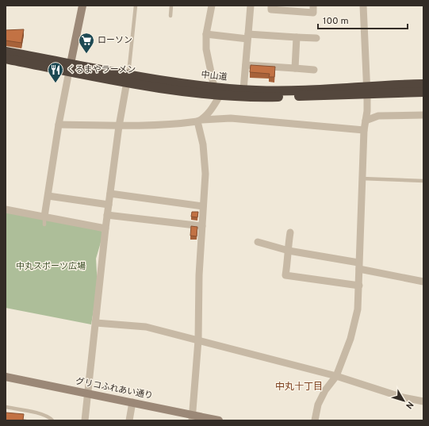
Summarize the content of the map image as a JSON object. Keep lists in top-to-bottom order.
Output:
{
  "streets": {
    "highway": ["中山道"],
    "street": ["グリコふれあい通り"]
  },
  "districts": ["中丸十丁目"],
  "parks": ["中丸スポーツ広場"],
  "places": {
    "supermarket": ["ローソン"],
    "restaurant": ["くるまやラーメン"]
  },
  "scale_bar": "100 m",
  "north": "bottom right"
}
